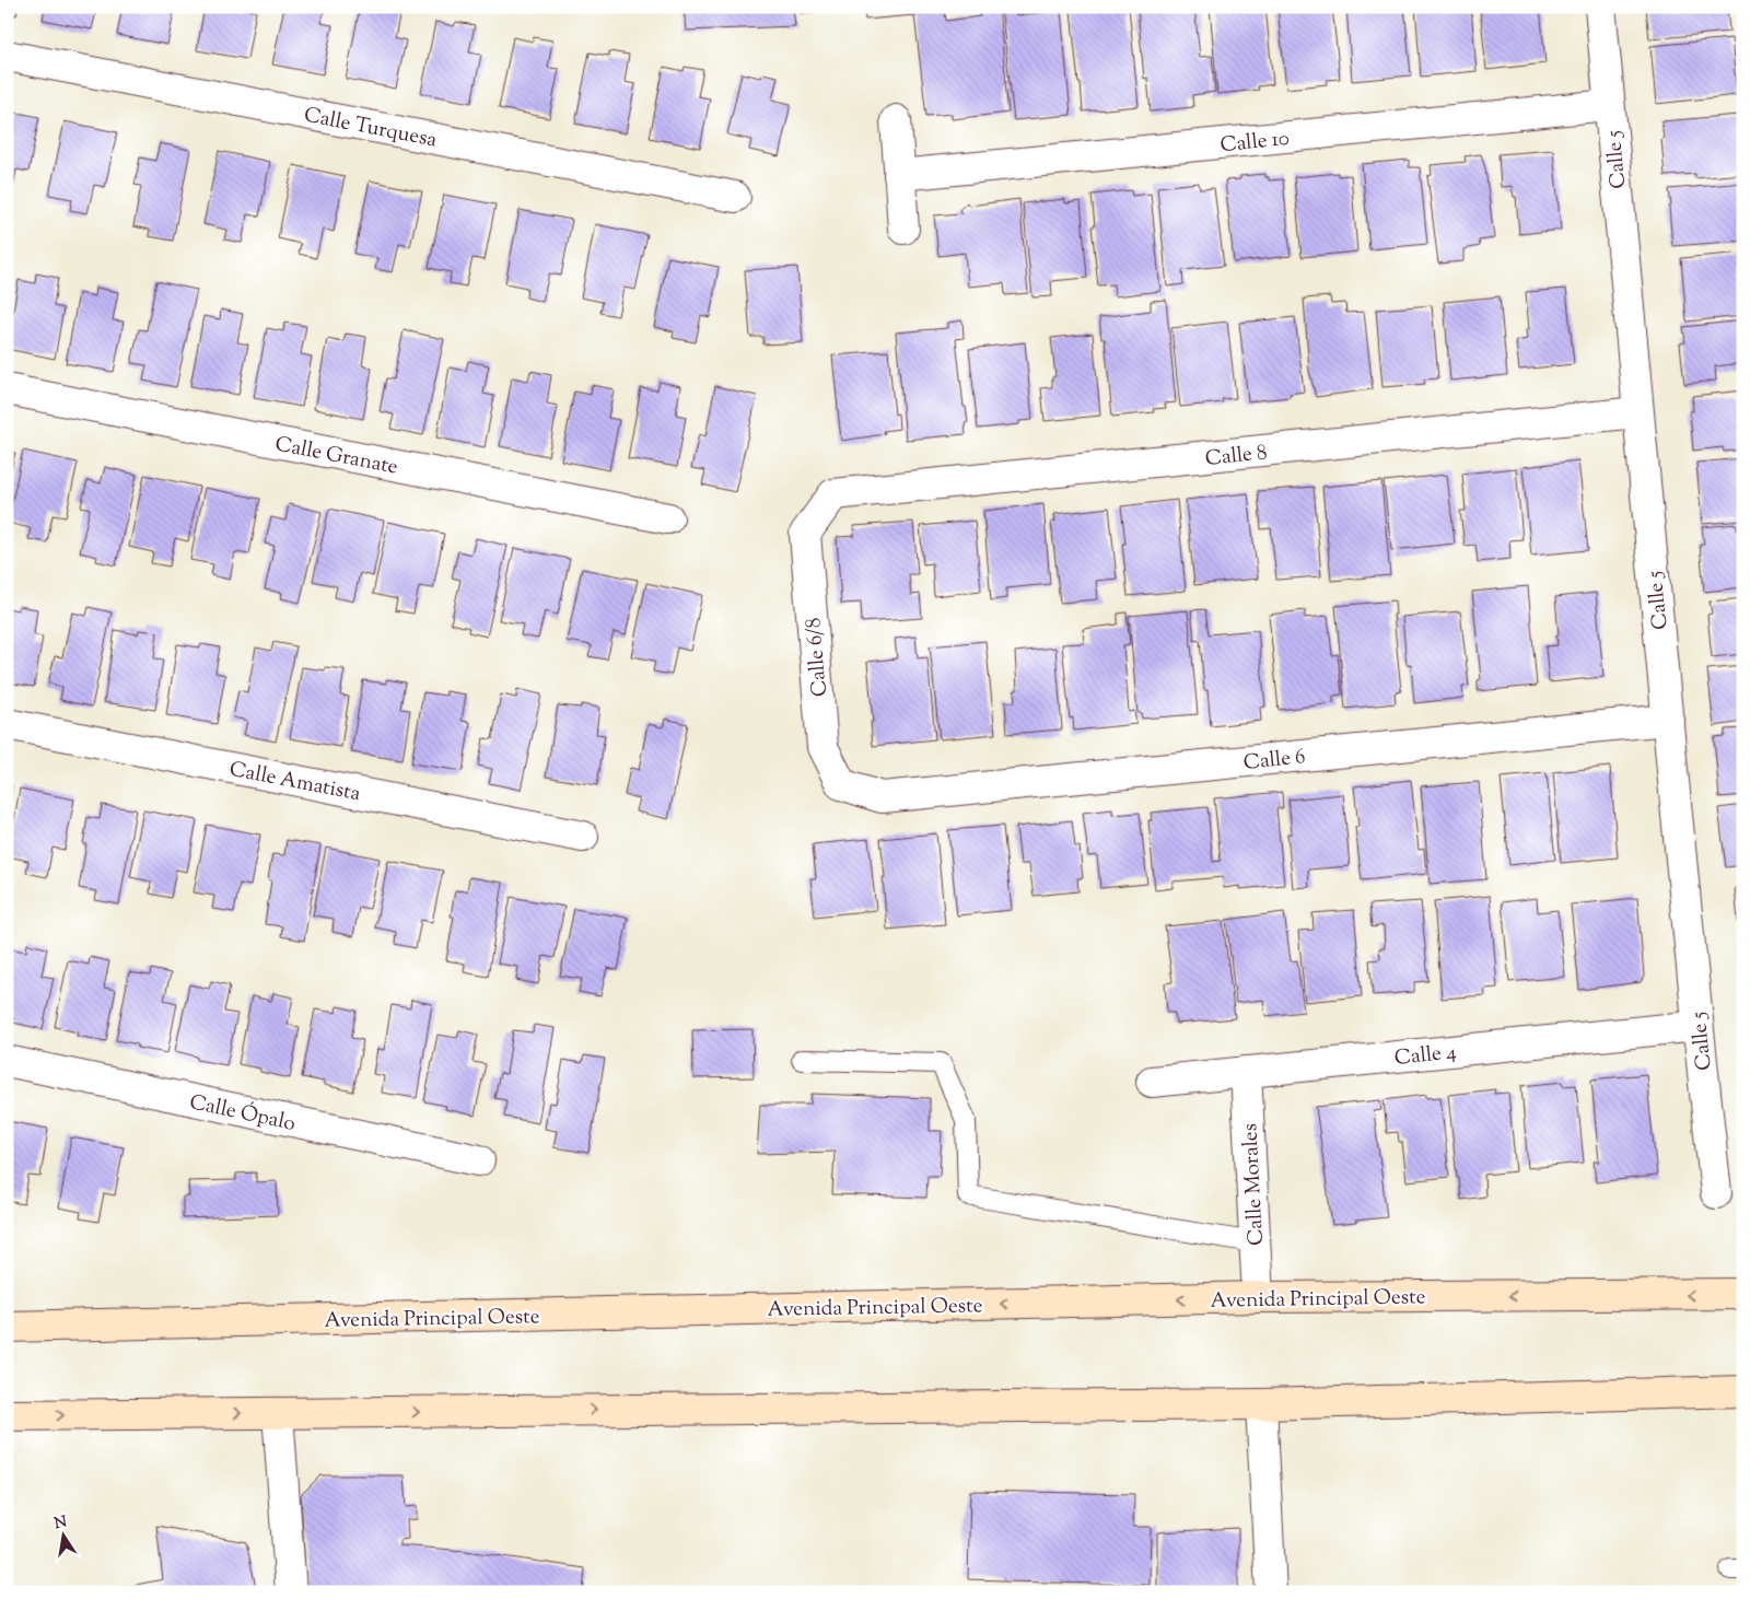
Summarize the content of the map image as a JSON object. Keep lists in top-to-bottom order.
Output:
{
  "streets": {
    "main road": ["Avenida Principal Oeste"],
    "street": [
      "Calle Turquesa",
      "Calle 10",
      "Calle 5",
      "Calle Granate",
      "Calle 8",
      "Calle 6/8",
      "Calle 6",
      "Calle Amatista",
      "Calle 4",
      "Calle Ópalo",
      "Calle Morales"
    ]
  },
  "crossings": [
    ["Calle 10", "Calle 5"],
    ["Calle 5", "Calle 8"],
    ["Calle 5", "Calle 6"],
    ["Calle 5", "Calle 4"],
    ["Calle 8", "Calle 6/8"],
    ["Calle 6/8", "Calle 6"],
    ["Calle 4", "Calle Morales"],
    ["Calle Morales", "Avenida Principal Oeste"]
  ],
  "north": "top"
}
